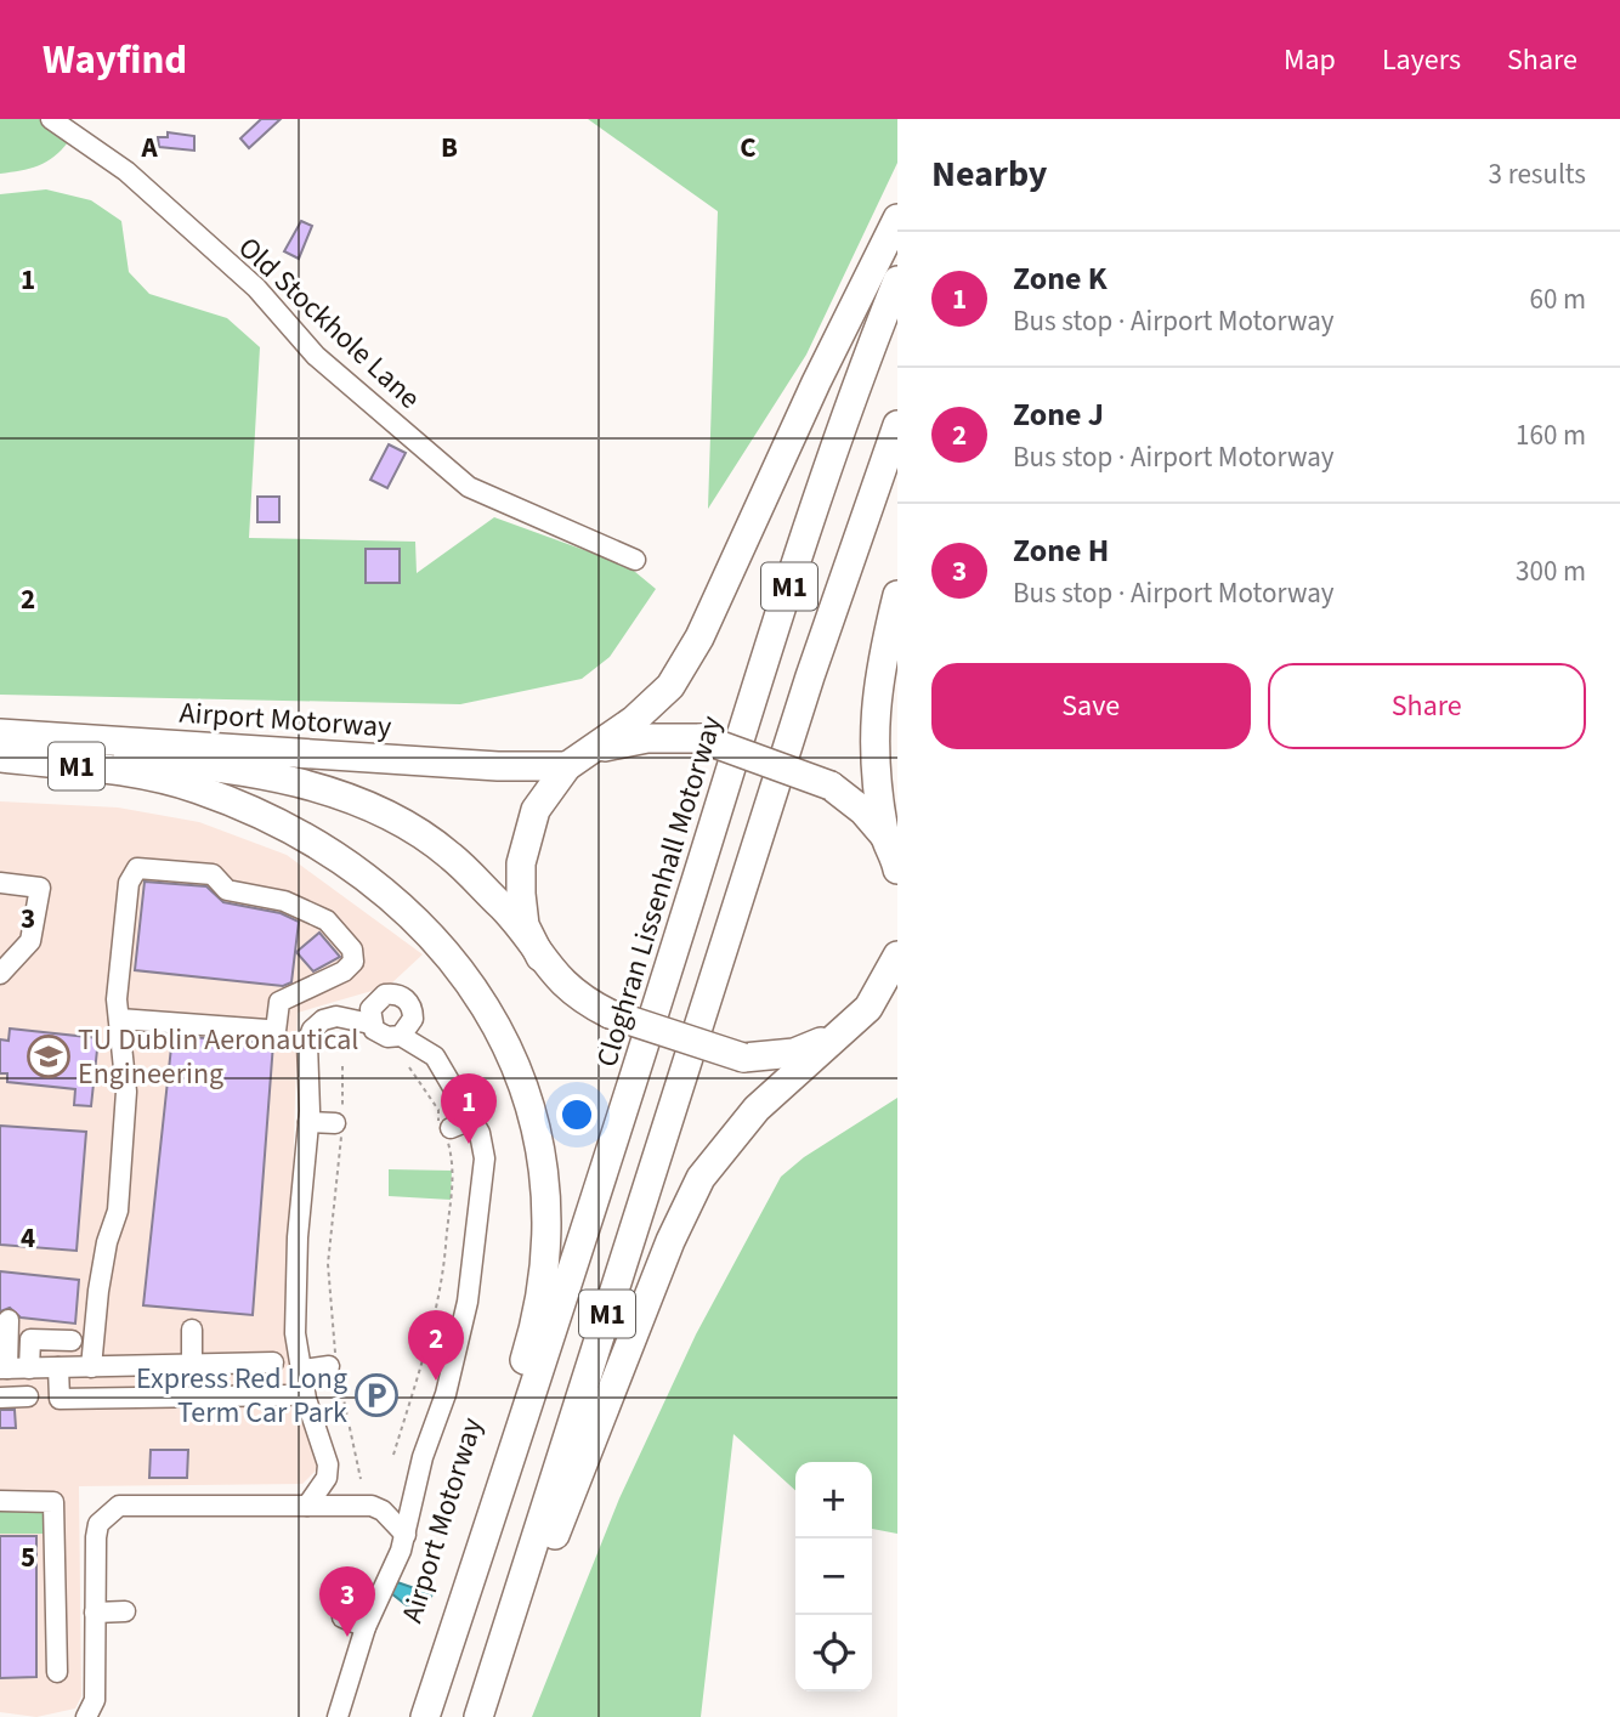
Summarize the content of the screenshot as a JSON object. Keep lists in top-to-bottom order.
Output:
{
  "streets": {
    "highway": ["M1", "Airport Motorway", "Cloghran Lissenhall Motorway"],
    "street": ["Old Stockhole Lane"]
  },
  "crossings": [
    ["M1", "Airport Motorway"]
  ],
  "places": {
    "school or university": ["TU Dublin Aeronautical Engineering"],
    "parking": ["Express Red Long Term Car Park"]
  },
  "page": {
    "header": "Wayfind",
    "nav": ["Map", "Layers", "Share"],
    "heading": ["Nearby", "3 results"],
    "list": [
      {
        "mark": "1",
        "name": "Zone K",
        "note": "Bus stop · Airport Motorway",
        "value": "60 m"
      },
      {
        "mark": "2",
        "name": "Zone J",
        "note": "Bus stop · Airport Motorway",
        "value": "160 m"
      },
      {
        "mark": "3",
        "name": "Zone H",
        "note": "Bus stop · Airport Motorway",
        "value": "300 m"
      }
    ],
    "buttons": ["Save", "Share"],
    "pins": ["1", "2", "3"],
    "map_buttons": ["+", "−"]
  },
  "grid": {
    "columns": ["A", "B", "C"],
    "rows": [
      "1",
      "2",
      "3",
      "4",
      "5"
    ]
  }
}
